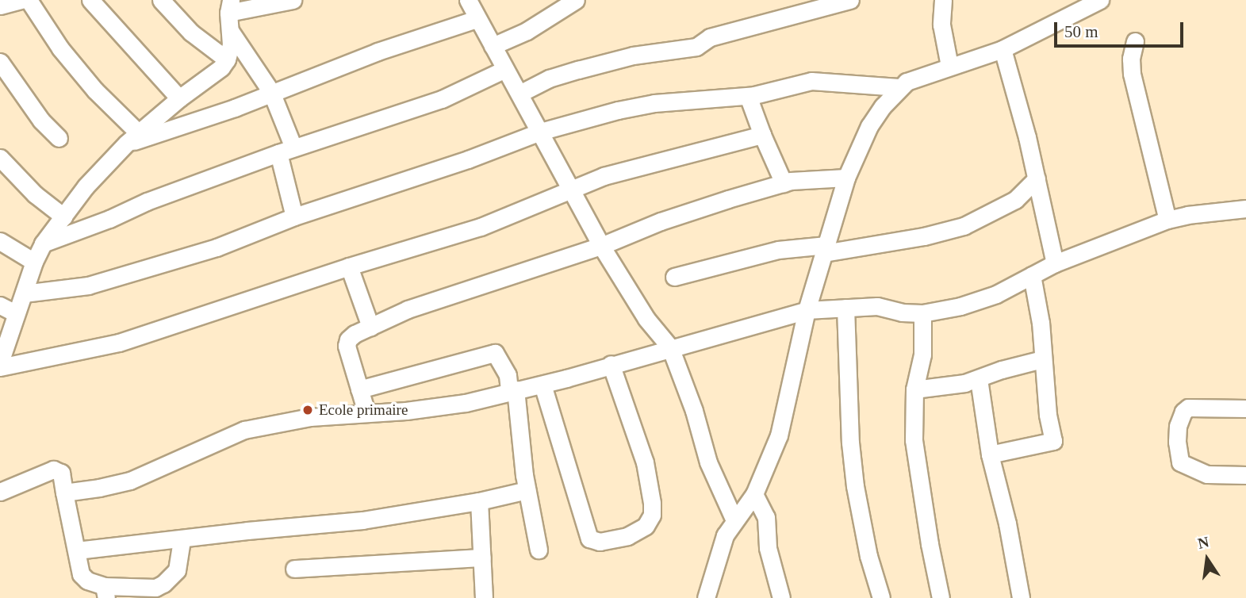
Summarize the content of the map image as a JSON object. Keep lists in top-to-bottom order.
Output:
{
  "places": ["Ecole primaire"],
  "scale_bar": "50 m",
  "north": "top"
}
